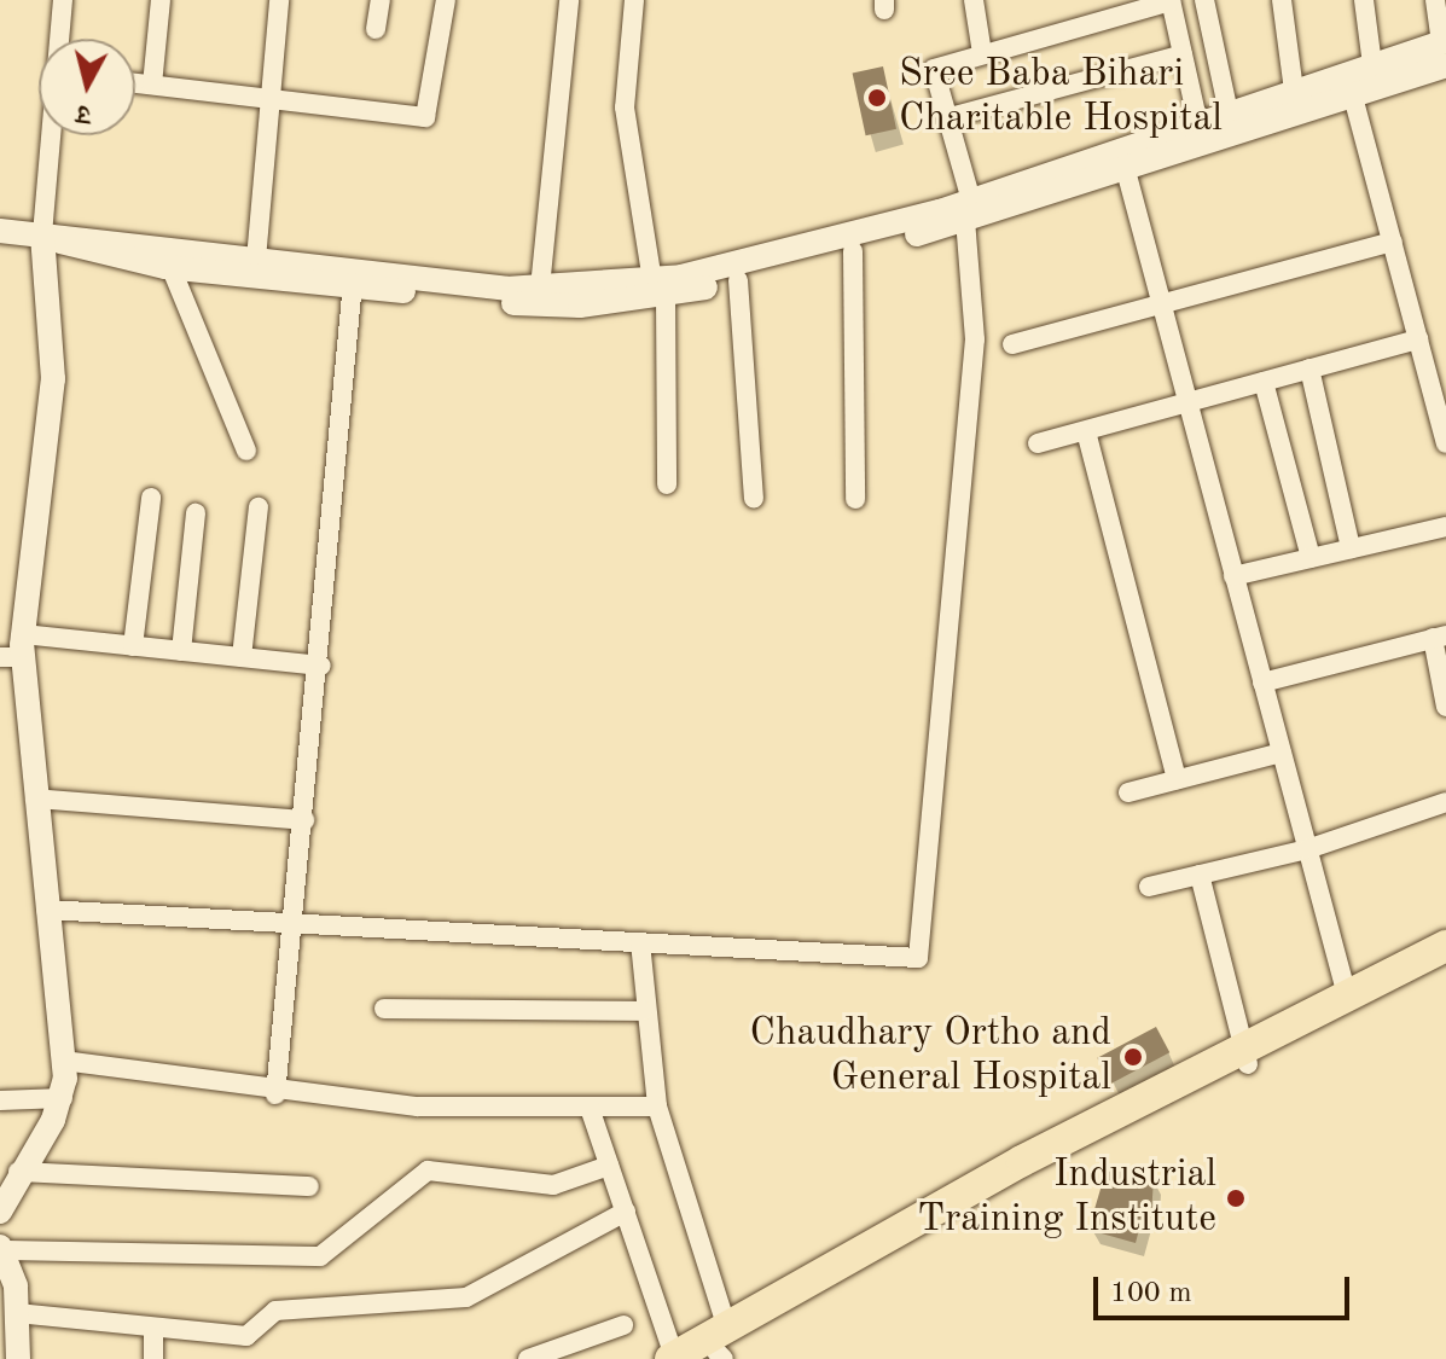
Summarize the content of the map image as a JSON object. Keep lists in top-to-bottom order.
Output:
{
  "places": ["Sree Baba Bihari Charitable Hospital", "Chaudhary Ortho and General Hospital", "Industrial Training Institute"],
  "scale_bar": "100 m",
  "north": "bottom"
}
